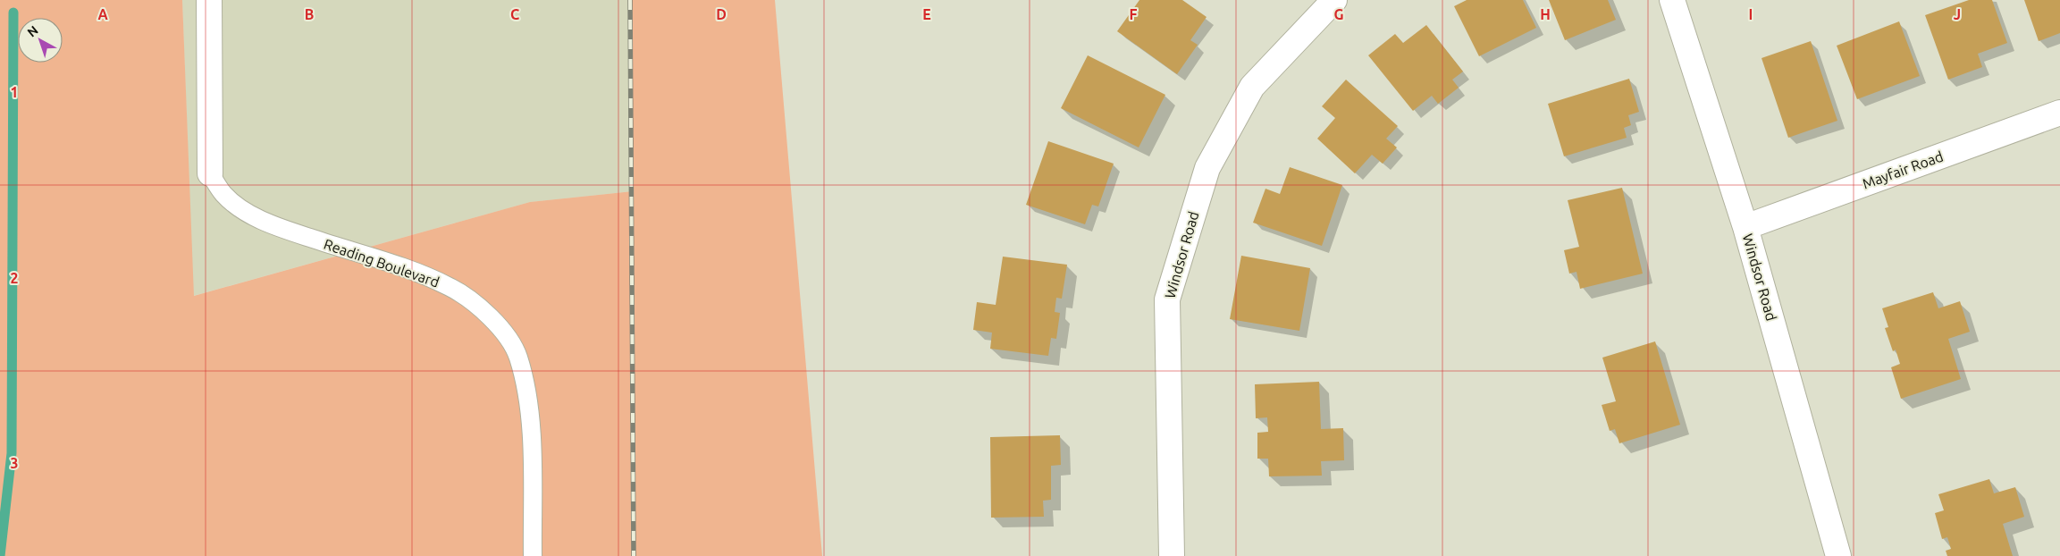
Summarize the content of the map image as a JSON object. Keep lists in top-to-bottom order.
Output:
{
  "streets": {
    "street": ["Mayfair Road", "Windsor Road", "Reading Boulevard"]
  },
  "crossings": [
    ["Mayfair Road", "Windsor Road"]
  ],
  "north": "top left",
  "grid": {
    "columns": [
      "A",
      "B",
      "C",
      "D",
      "E",
      "F",
      "G",
      "H",
      "I",
      "J"
    ],
    "rows": ["1", "2", "3"]
  }
}
